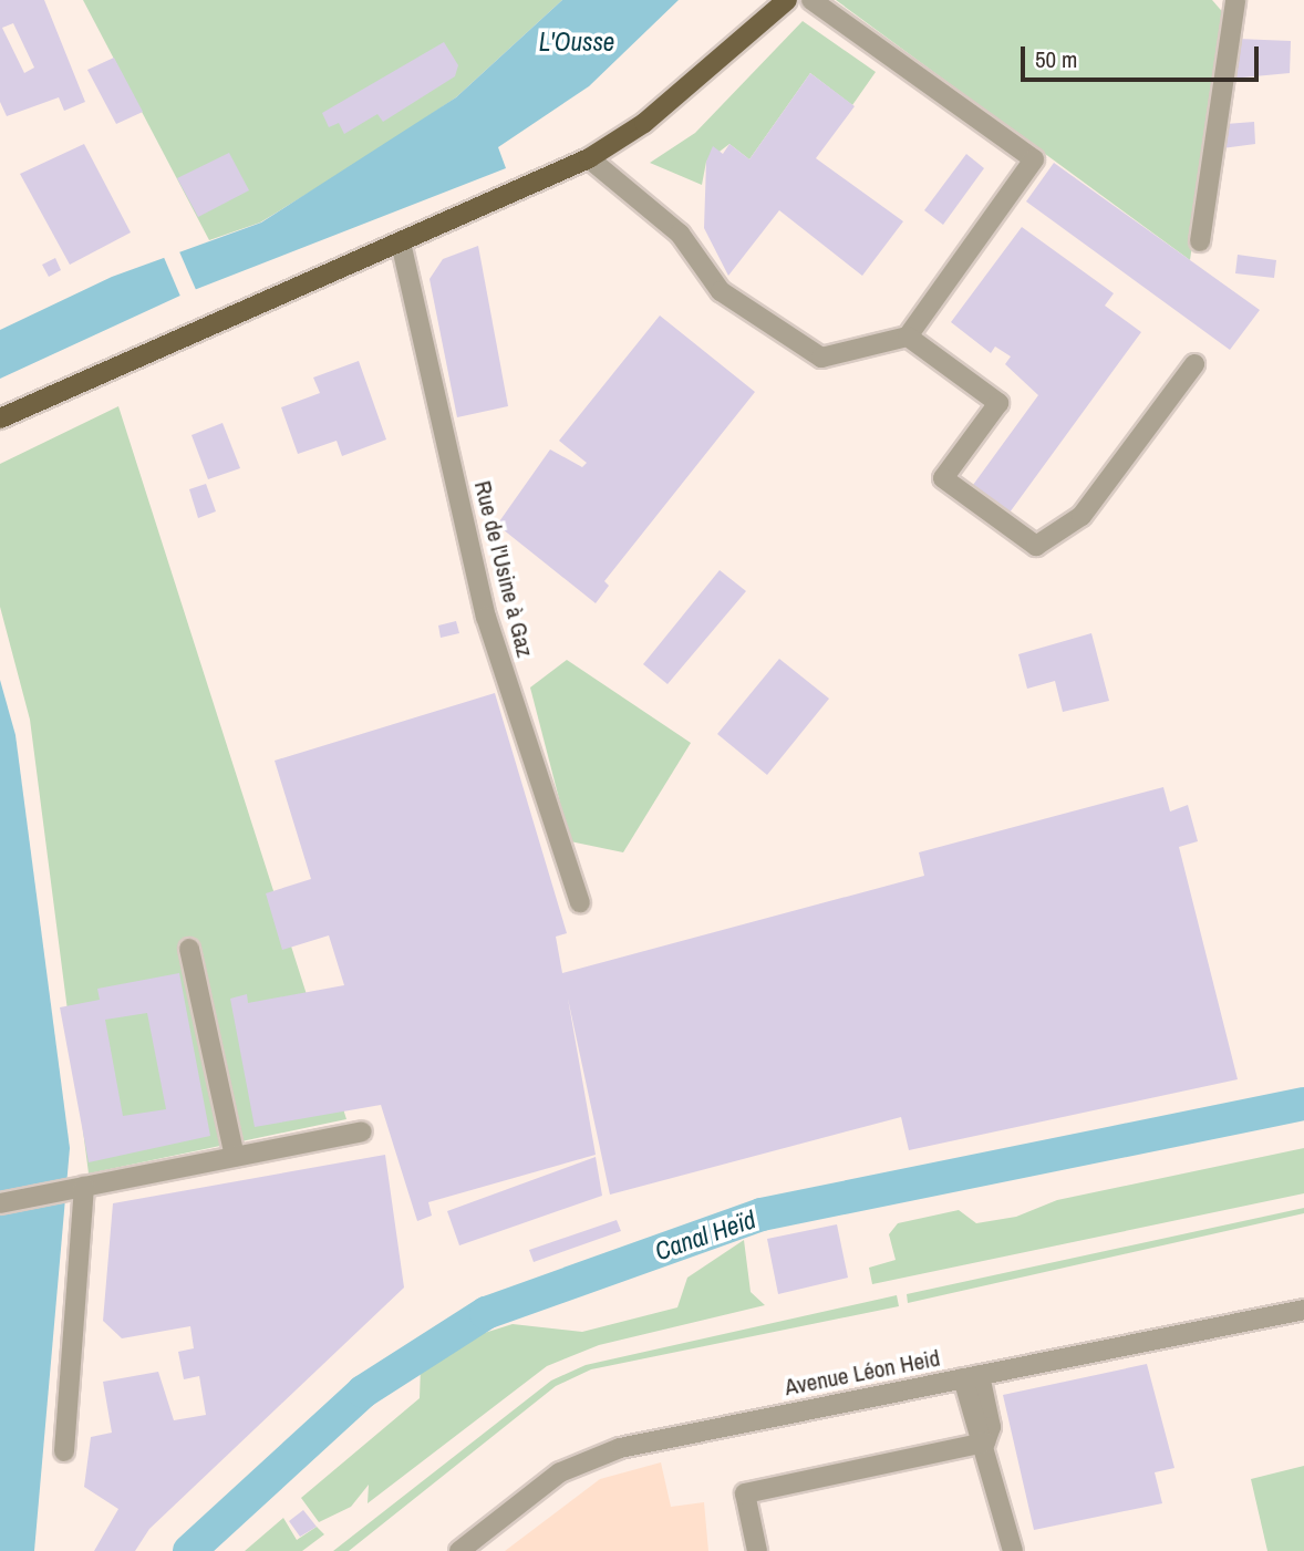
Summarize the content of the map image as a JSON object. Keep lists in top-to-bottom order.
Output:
{
  "streets": {
    "street": ["Rue de l'Usine à Gaz", "Avenue Léon Heid"]
  },
  "water": ["L'Ousse", "Canal Heïd"],
  "scale_bar": "50 m"
}
